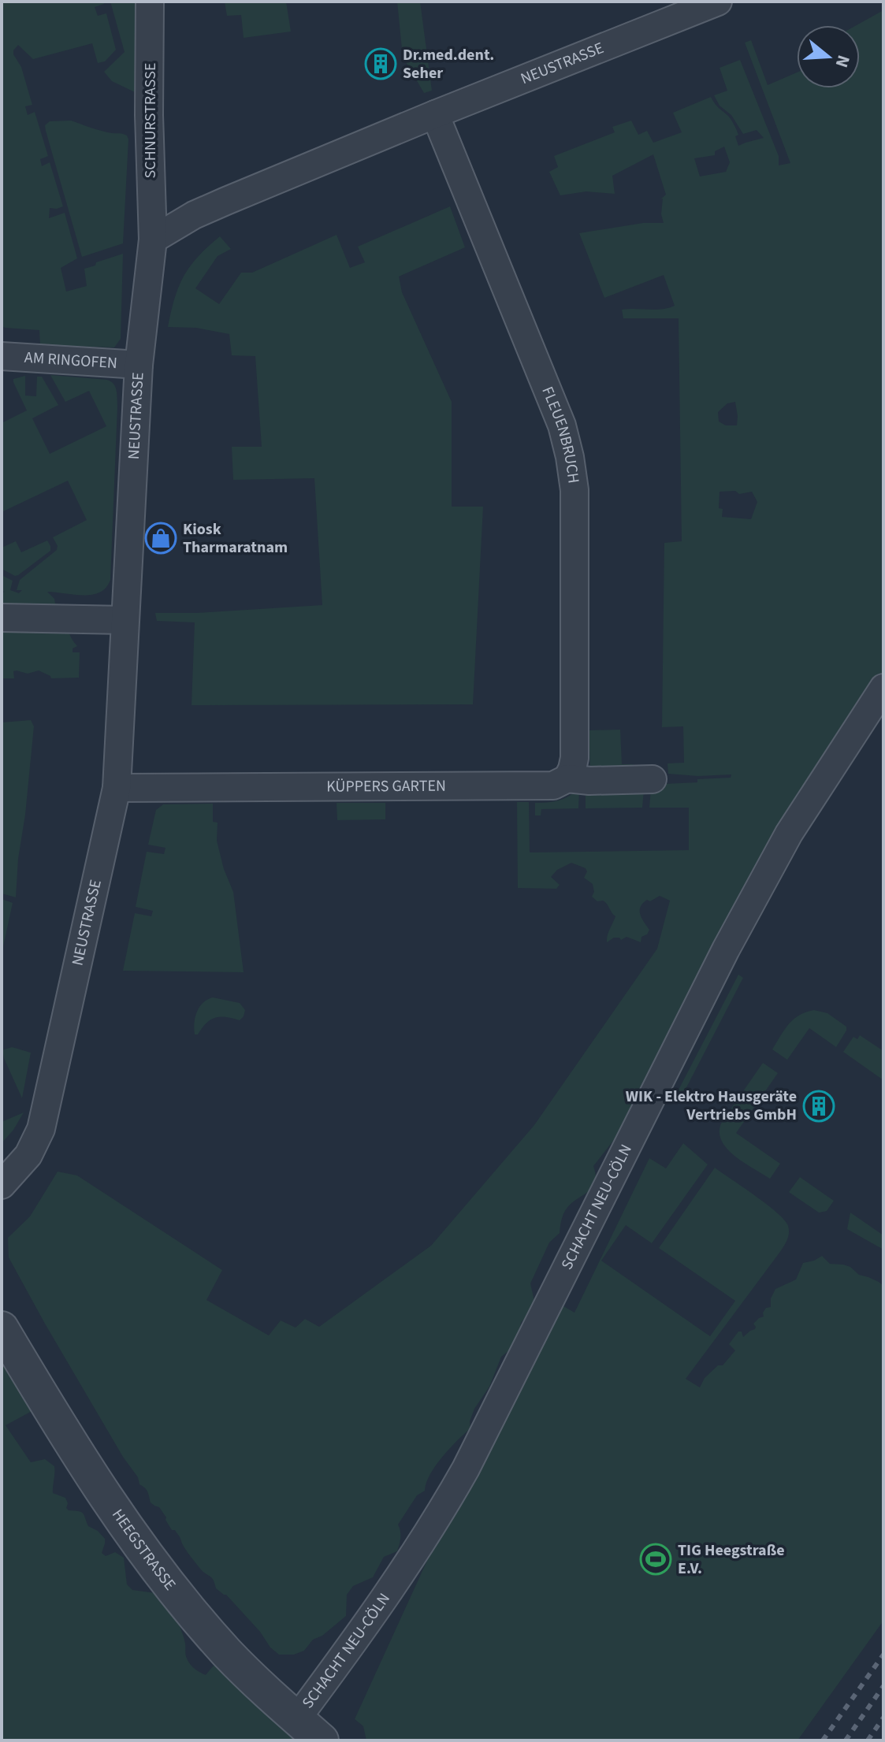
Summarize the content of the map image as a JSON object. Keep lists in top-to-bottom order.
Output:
{
  "streets": {
    "street": [
      "NEUSTRASSE",
      "SCHNURSTRASSE",
      "AM RINGOFEN",
      "FLEUENBRUCH",
      "KÜPPERS GARTEN",
      "SCHACHT NEU-CÖLN",
      "HEEGSTRASSE"
    ]
  },
  "crossings": [
    ["NEUSTRASSE", "SCHNURSTRASSE"],
    ["NEUSTRASSE", "AM RINGOFEN"],
    ["NEUSTRASSE", "FLEUENBRUCH"],
    ["NEUSTRASSE", "KÜPPERS GARTEN"],
    ["FLEUENBRUCH", "KÜPPERS GARTEN"],
    ["SCHACHT NEU-CÖLN", "HEEGSTRASSE"]
  ],
  "places": {
    "building": ["Dr.med.dent. Seher", "WIK - Elektro Hausgeräte Vertriebs GmbH"],
    "shop": ["Kiosk Tharmaratnam"],
    "sports": ["TIG Heegstraße E.V."]
  },
  "north": "right"
}
